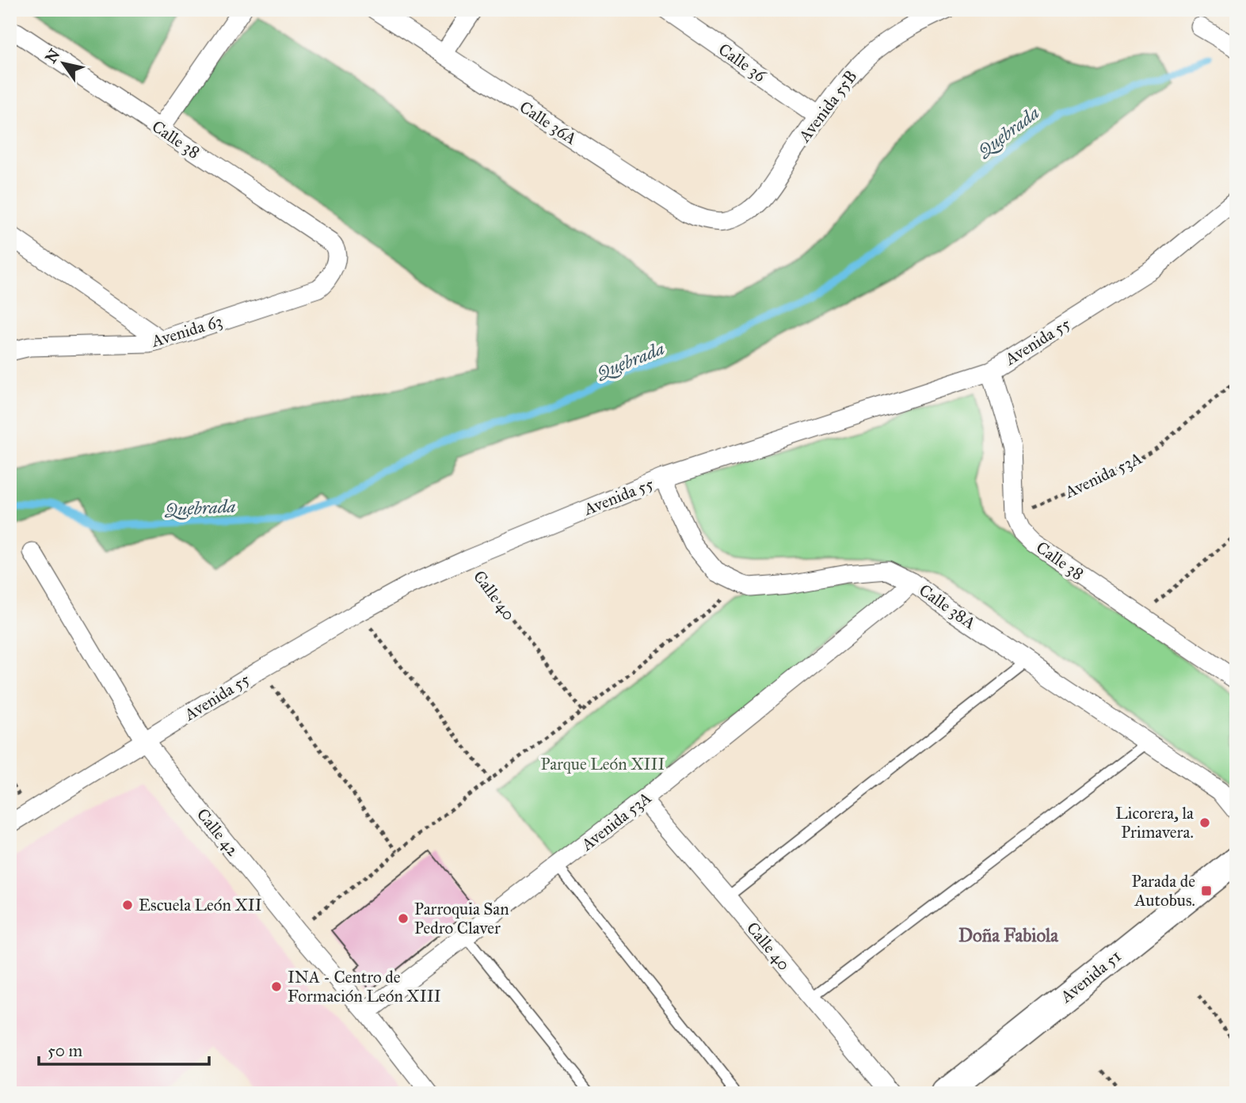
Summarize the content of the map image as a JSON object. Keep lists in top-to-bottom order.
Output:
{
  "streets": {
    "street": [
      "Calle 36",
      "Avenida 55B",
      "Calle 36A",
      "Calle 38",
      "Avenida 63",
      "Avenida 55",
      "Avenida 53A",
      "Calle 40",
      "Calle 38A",
      "Calle 42",
      "Avenida 51"
    ]
  },
  "crossings": [
    ["Calle 36", "Avenida 55B"],
    ["Avenida 55B", "Calle 36A"],
    ["Calle 38", "Avenida 63"],
    ["Calle 38", "Avenida 53A"],
    ["Avenida 55", "Calle 40"],
    ["Avenida 55", "Calle 38A"],
    ["Avenida 55", "Calle 42"],
    ["Avenida 53A", "Calle 40"],
    ["Avenida 53A", "Calle 38A"],
    ["Avenida 53A", "Calle 42"]
  ],
  "districts": ["Doña Fabiola"],
  "water": ["Quebrada"],
  "parks": ["Parque León XIII"],
  "places": {
    "other": [
      "Licorera, la Primavera.",
      "Escuela León XII",
      "Parroquia San Pedro Claver",
      "INA - Centro de Formación León XIII"
    ],
    "transit": ["Parada de Autobus."]
  },
  "scale_bar": "50 m",
  "north": "top left"
}
